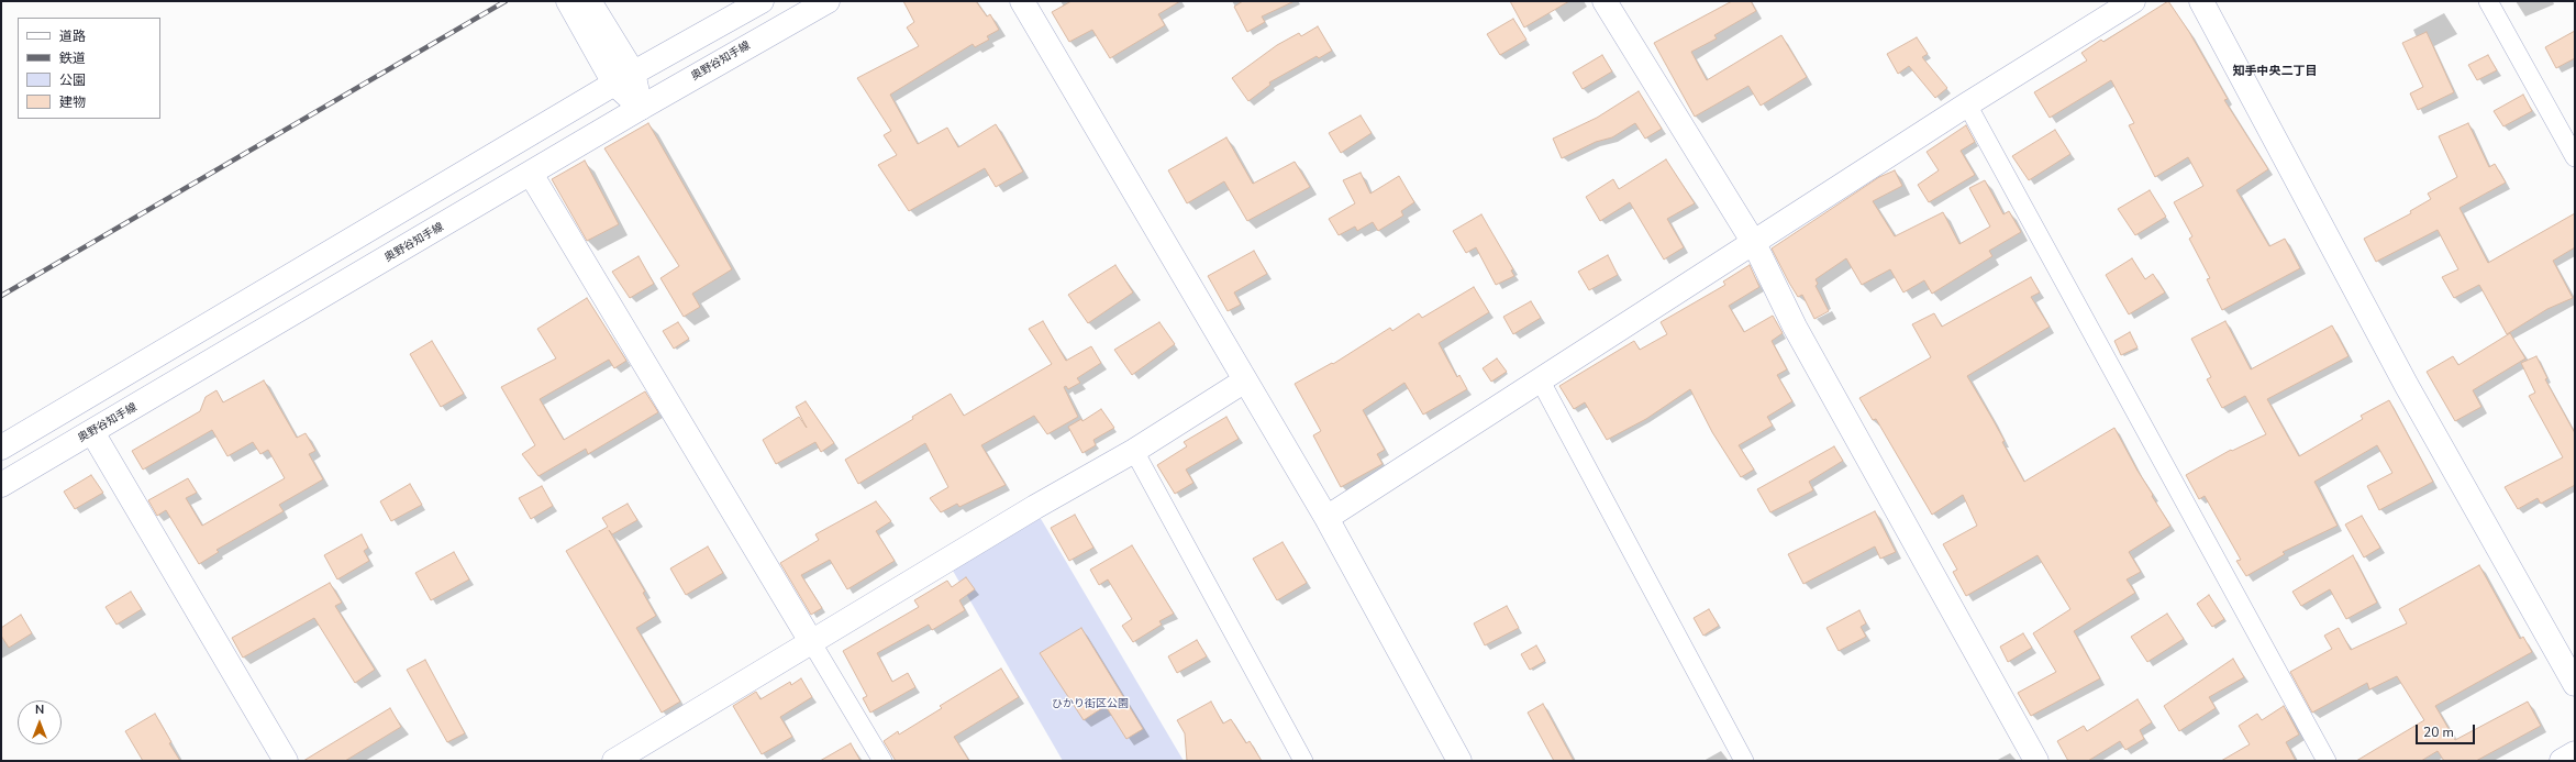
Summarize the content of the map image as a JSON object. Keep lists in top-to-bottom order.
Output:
{
  "streets": {
    "street": ["奥野谷知手線"]
  },
  "districts": ["知手中央二丁目"],
  "parks": ["ひかり街区公園"],
  "legend": [
    "道路",
    "鉄道",
    "公園",
    "建物"
  ],
  "scale_bar": "20 m",
  "north": "top"
}
